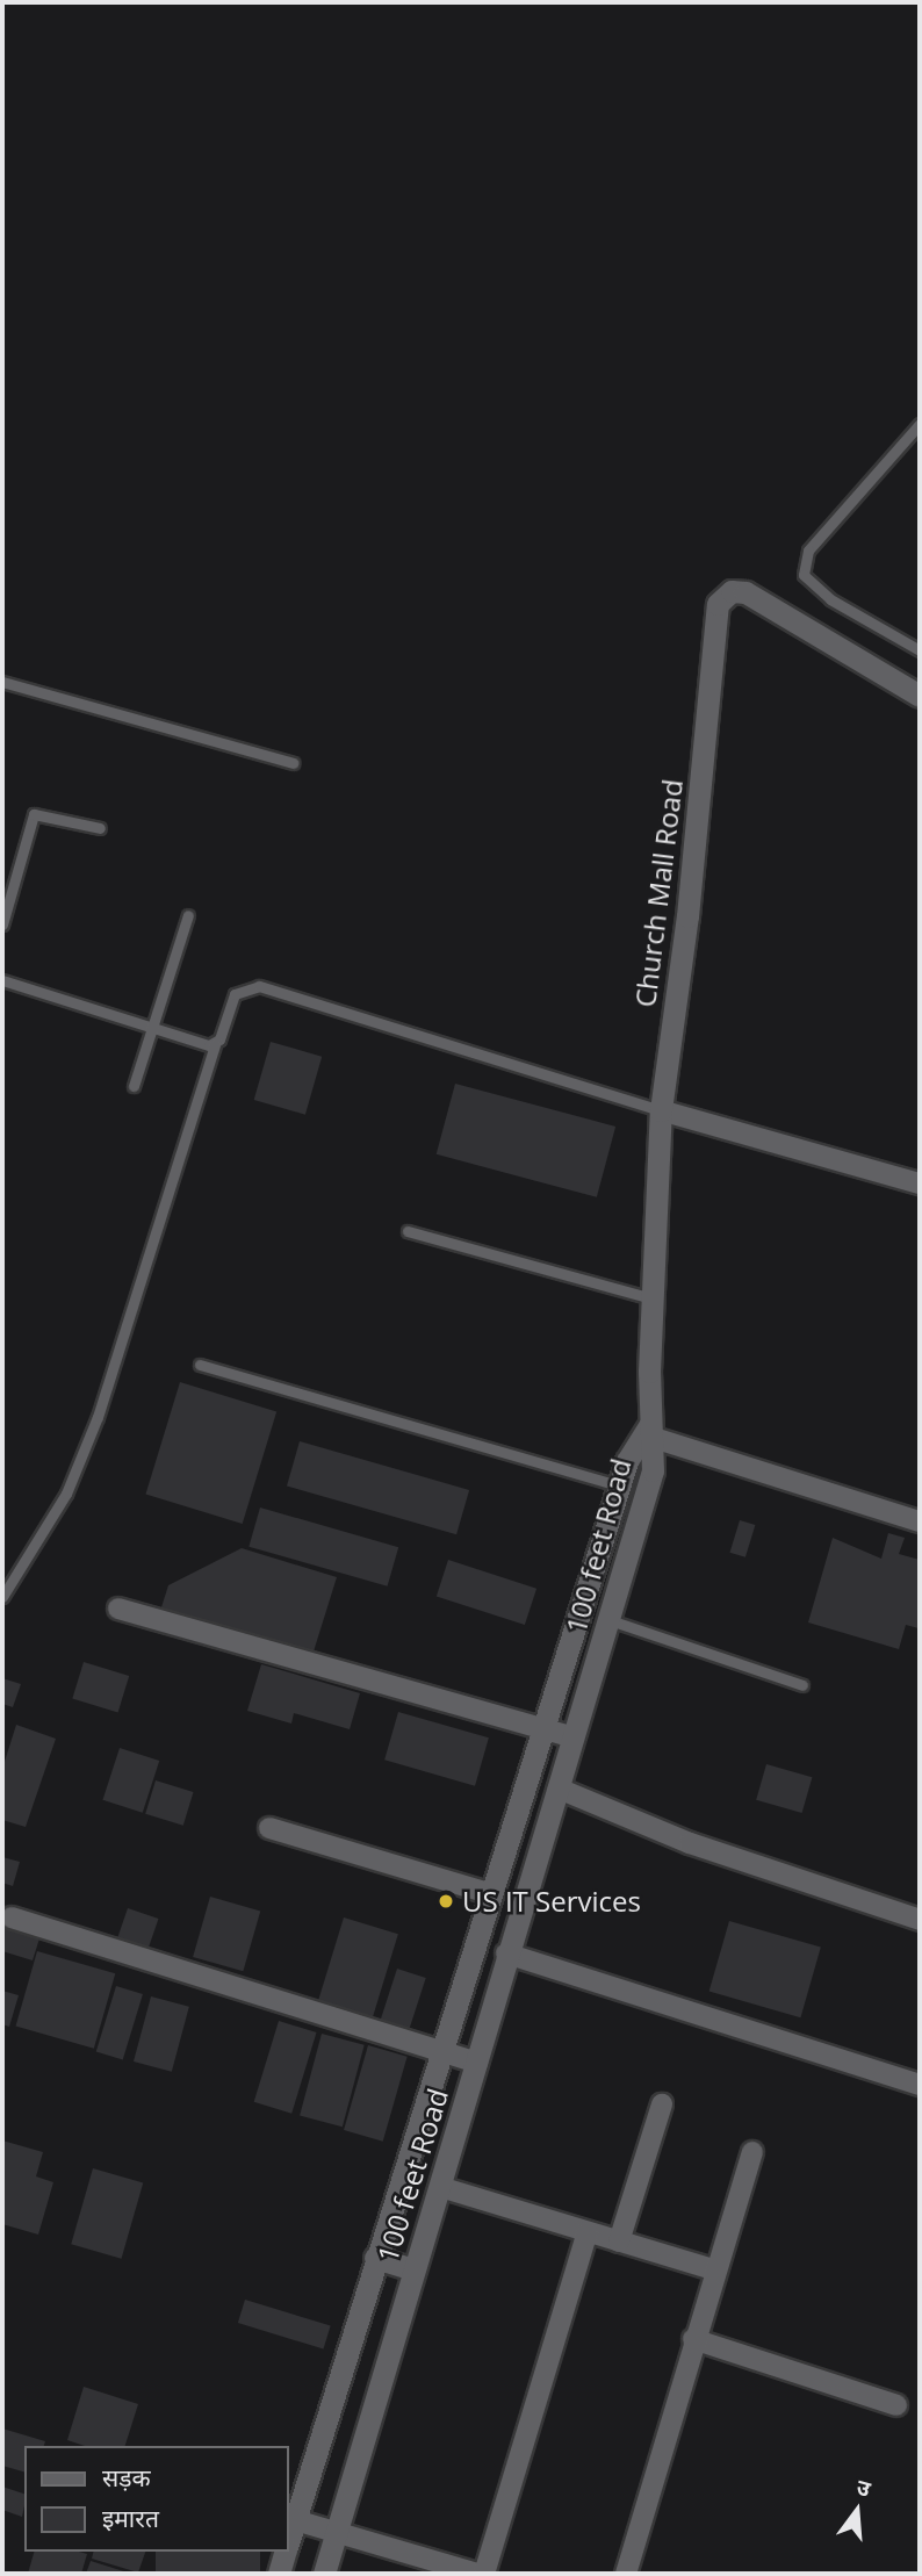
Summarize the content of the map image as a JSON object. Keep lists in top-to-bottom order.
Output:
{
  "streets": {
    "street": ["Church Mall Road", "100 feet Road"]
  },
  "crossings": [
    ["Church Mall Road", "100 feet Road"]
  ],
  "places": ["US IT Services"],
  "legend": ["सड़क", "इमारत"],
  "north": "top"
}
